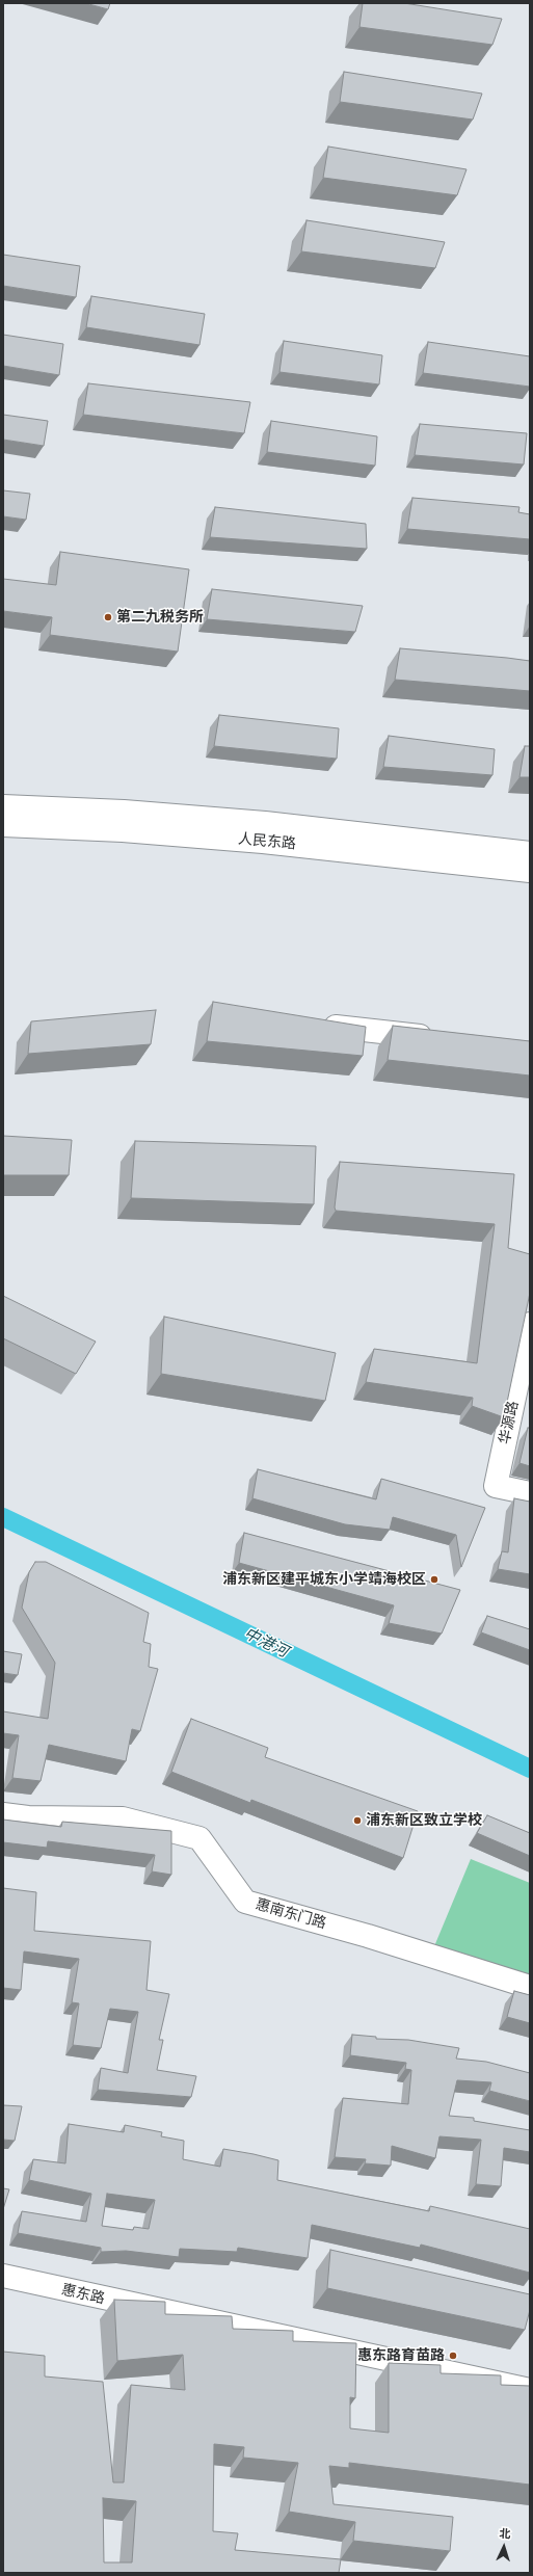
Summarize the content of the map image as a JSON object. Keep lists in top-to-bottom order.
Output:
{
  "streets": {
    "street": [
      "人民东路",
      "华源路",
      "惠南东门路",
      "惠东路"
    ]
  },
  "water": ["中港河"],
  "places": [
    "第二九税务所",
    "浦东新区建平城东小学靖海校区",
    "浦东新区致立学校",
    "惠东路育苗路"
  ],
  "north": "top"
}
